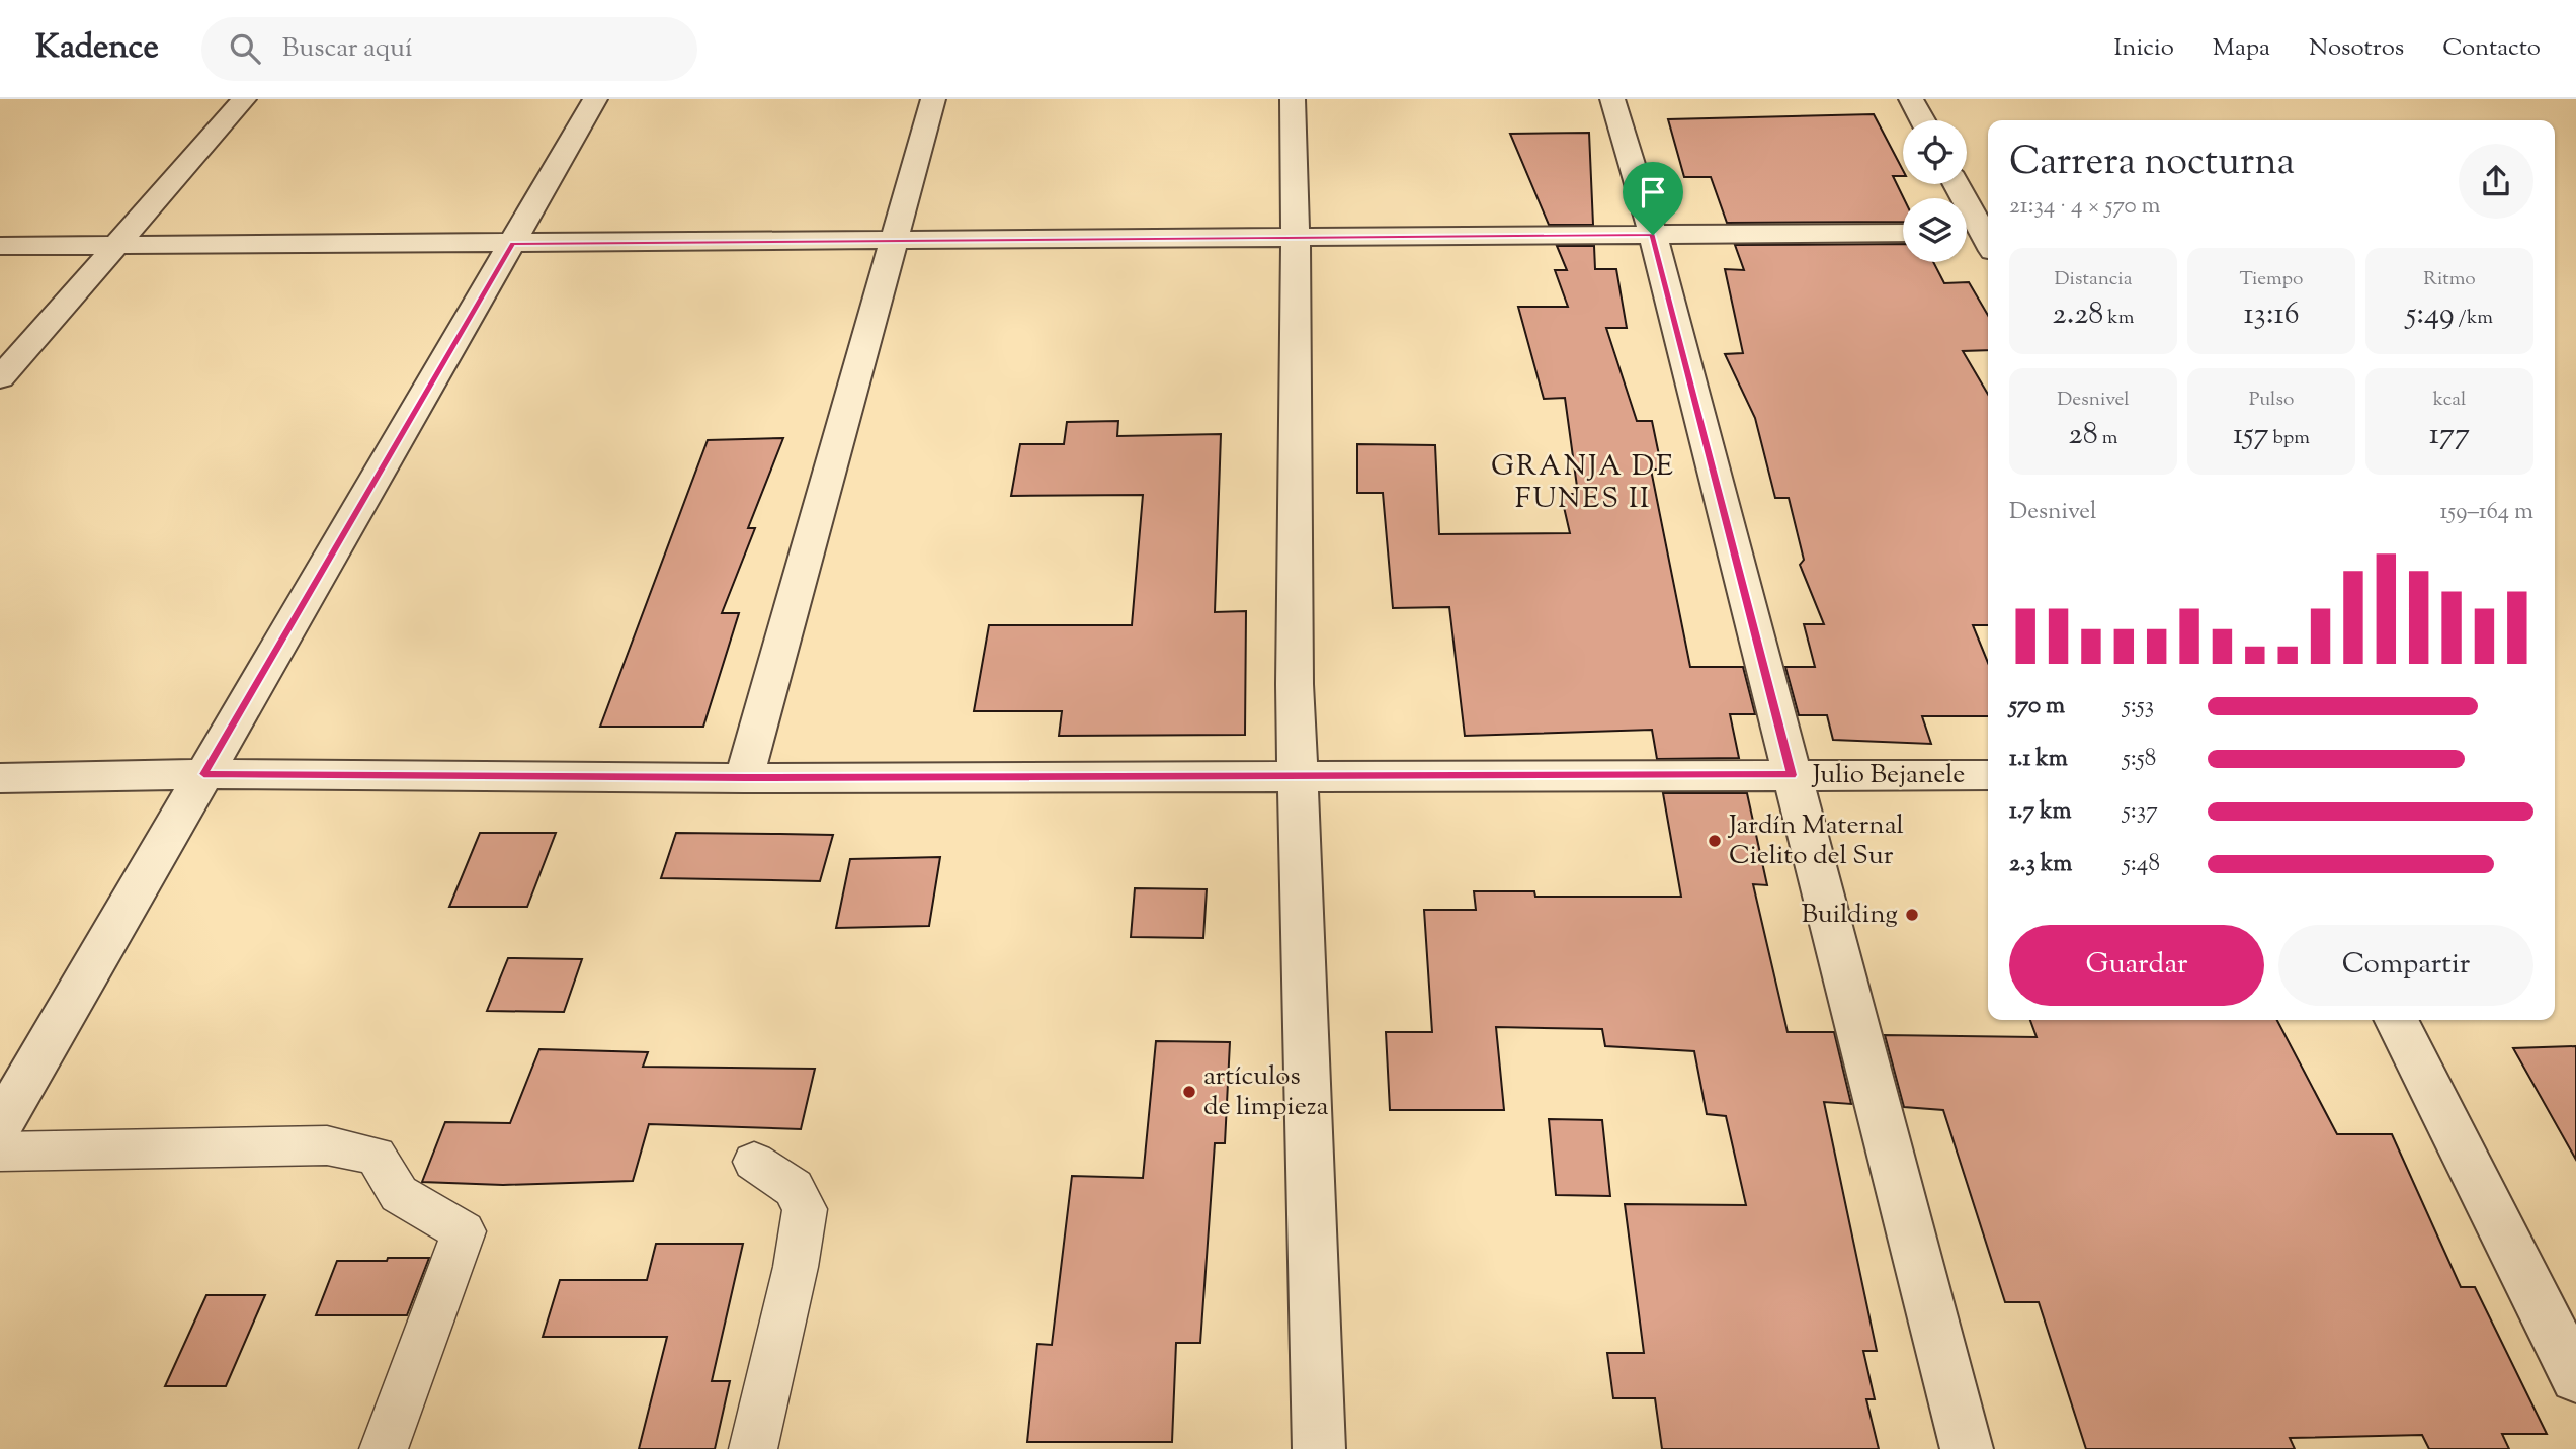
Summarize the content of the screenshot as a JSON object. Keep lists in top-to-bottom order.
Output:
{
  "streets": {
    "street": ["Julio Bejanele"]
  },
  "districts": ["GRANJA DE FUNES II"],
  "places": ["Jardín Maternal Cielito del Sur", "Building", "artículos de limpieza"],
  "page": {
    "header": "Kadence",
    "search": "Buscar aquí",
    "nav": [
      "Inicio",
      "Mapa",
      "Nosotros",
      "Contacto"
    ],
    "heading": ["Carrera nocturna", "21:34 · 4 × 570 m"],
    "stats": [
      ["Distancia", "2.28 km"],
      ["Tiempo", "13:16"],
      ["Ritmo", "5:49 /km"],
      ["Desnivel", "28 m"],
      ["Pulso", "157 bpm"],
      ["kcal", "177"]
    ],
    "chart": ["Desnivel", "159–164 m"],
    "list": [
      {
        "name": "570 m",
        "note": "5:53"
      },
      {
        "name": "1.1 km",
        "note": "5:58"
      },
      {
        "name": "1.7 km",
        "note": "5:37"
      },
      {
        "name": "2.3 km",
        "note": "5:48"
      }
    ],
    "buttons": ["Guardar", "Compartir"]
  }
}
